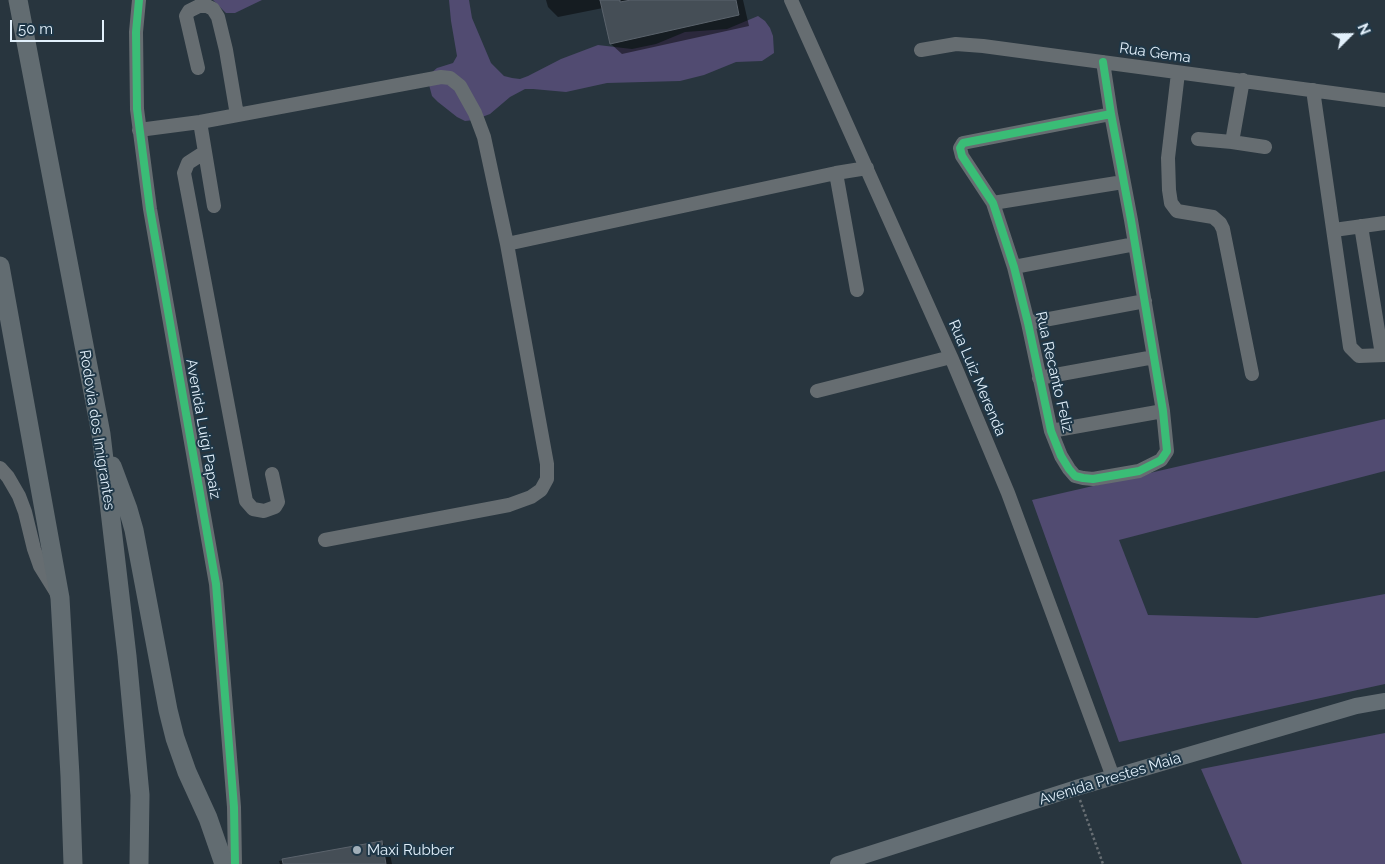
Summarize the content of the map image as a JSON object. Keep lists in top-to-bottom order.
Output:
{
  "streets": {
    "highway": ["Rodovia dos Imigrantes"],
    "main road": ["Avenida Prestes Maia"],
    "street": [
      "Rua Gema",
      "Rua Recanto Feliz",
      "Rua Luiz Merenda",
      "Avenida Luigi Papaiz"
    ]
  },
  "crossings": [
    ["Rua Gema", "Rua Recanto Feliz"],
    ["Rua Luiz Merenda", "Avenida Prestes Maia"]
  ],
  "places": ["Maxi Rubber"],
  "scale_bar": "50 m",
  "north": "top right"
}
